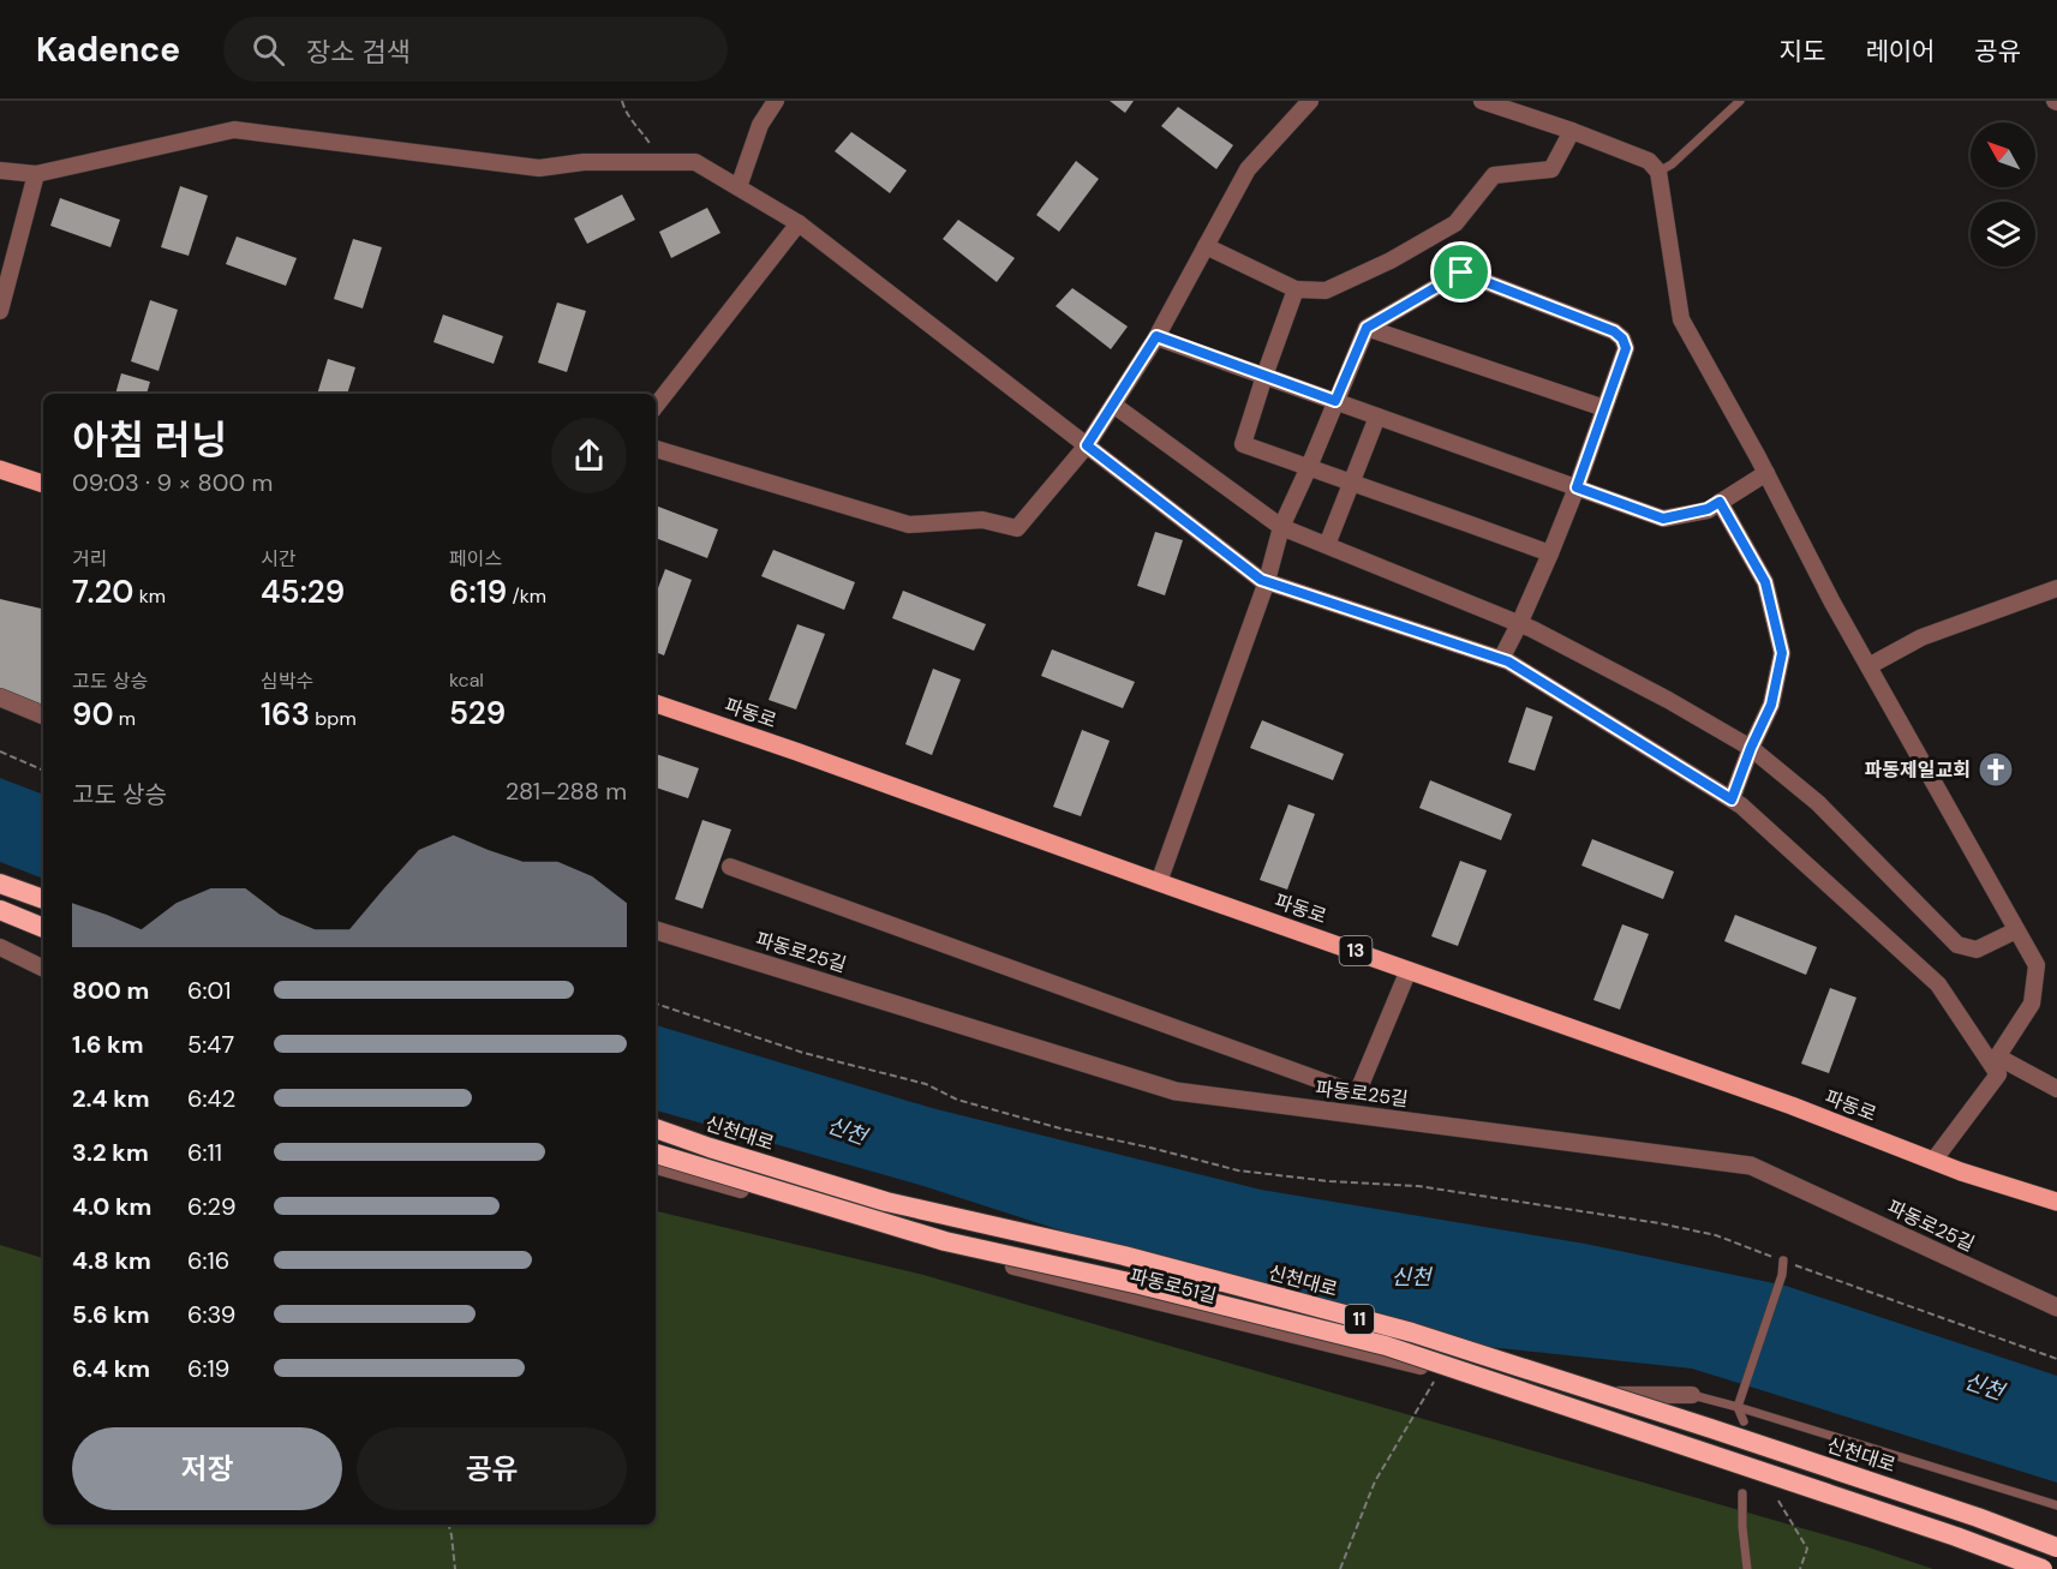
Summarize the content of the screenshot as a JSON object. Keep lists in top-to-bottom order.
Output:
{
  "streets": {
    "highway": ["신천대로", "11"],
    "main road": ["파동로", "13"],
    "street": ["파동로25길", "파동로51길"]
  },
  "water": ["신천"],
  "places": {
    "church": ["파동제일교회"]
  },
  "north": "top left",
  "page": {
    "header": "Kadence",
    "search": "장소 검색",
    "nav": ["지도", "레이어", "공유"],
    "heading": ["아침 러닝", "09:03 · 9 × 800 m"],
    "stats": [
      ["거리", "7.20 km"],
      ["시간", "45:29"],
      ["페이스", "6:19 /km"],
      ["고도 상승", "90 m"],
      ["심박수", "163 bpm"],
      ["kcal", "529"]
    ],
    "chart": ["고도 상승", "281–288 m"],
    "list": [
      {
        "name": "800 m",
        "note": "6:01"
      },
      {
        "name": "1.6 km",
        "note": "5:47"
      },
      {
        "name": "2.4 km",
        "note": "6:42"
      },
      {
        "name": "3.2 km",
        "note": "6:11"
      },
      {
        "name": "4.0 km",
        "note": "6:29"
      },
      {
        "name": "4.8 km",
        "note": "6:16"
      },
      {
        "name": "5.6 km",
        "note": "6:39"
      },
      {
        "name": "6.4 km",
        "note": "6:19"
      }
    ],
    "buttons": ["저장", "공유"]
  }
}
